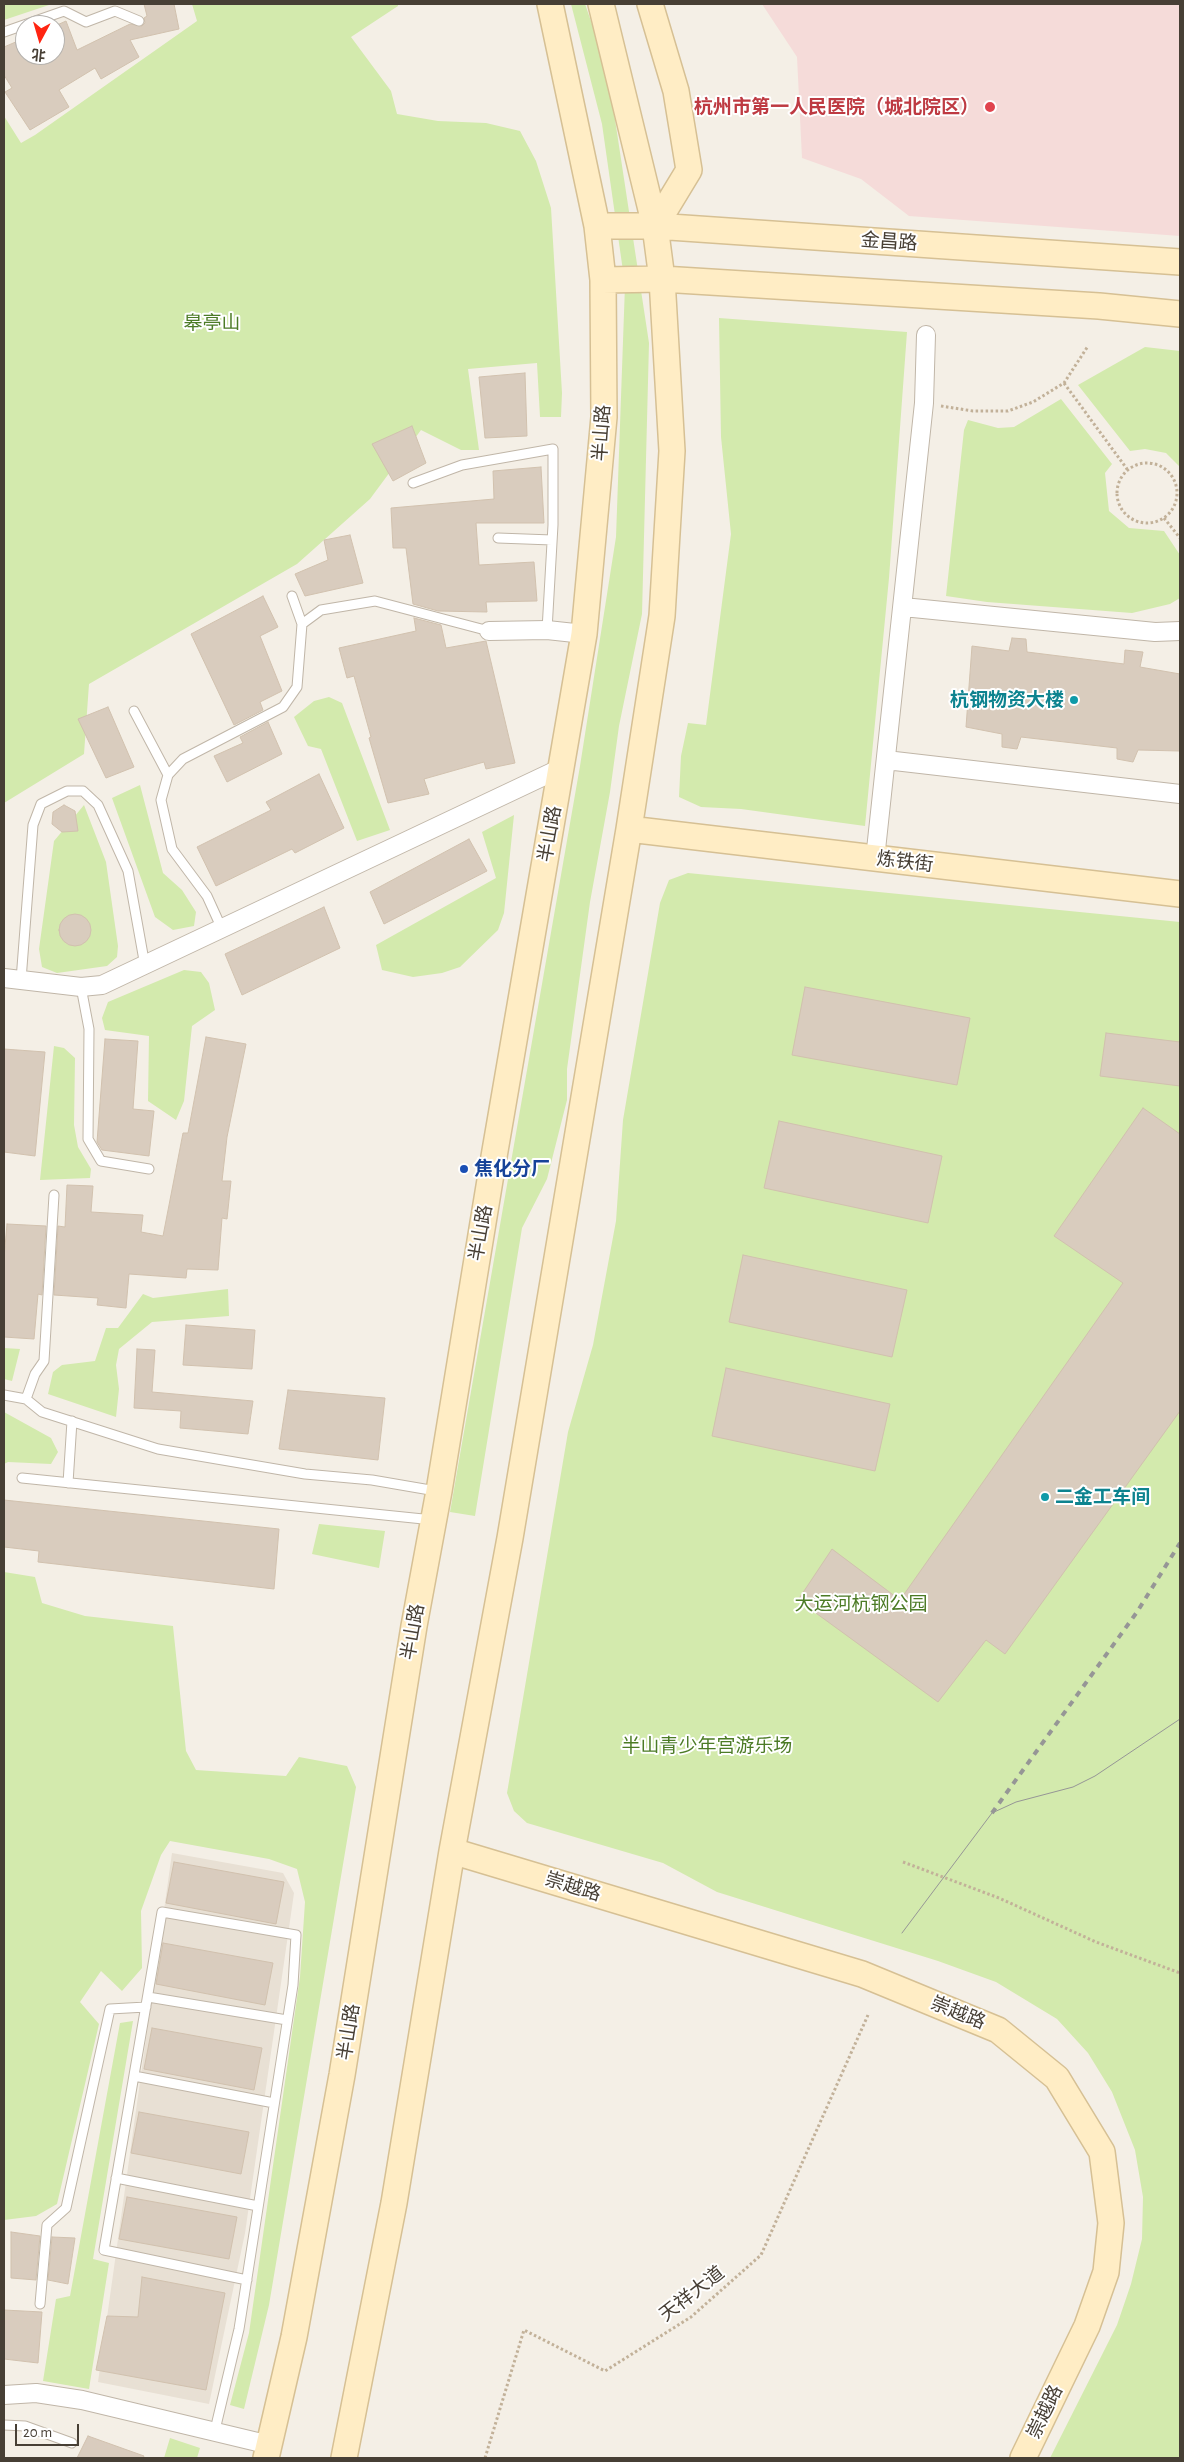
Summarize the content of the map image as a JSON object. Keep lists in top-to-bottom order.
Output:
{
  "streets": {
    "main road": [
      "金昌路",
      "半山路",
      "炼铁街",
      "崇越路"
    ],
    "path": ["天祥大道"]
  },
  "crossings": [
    ["金昌路", "半山路"]
  ],
  "parks": ["皋亭山", "大运河杭钢公园", "半山青少年宫游乐场"],
  "places": [
    "杭州市第一人民医院（城北院区）",
    "杭钢物资大楼",
    "焦化分厂",
    "二金工车间"
  ],
  "scale_bar": "20 m",
  "north": "bottom"
}
